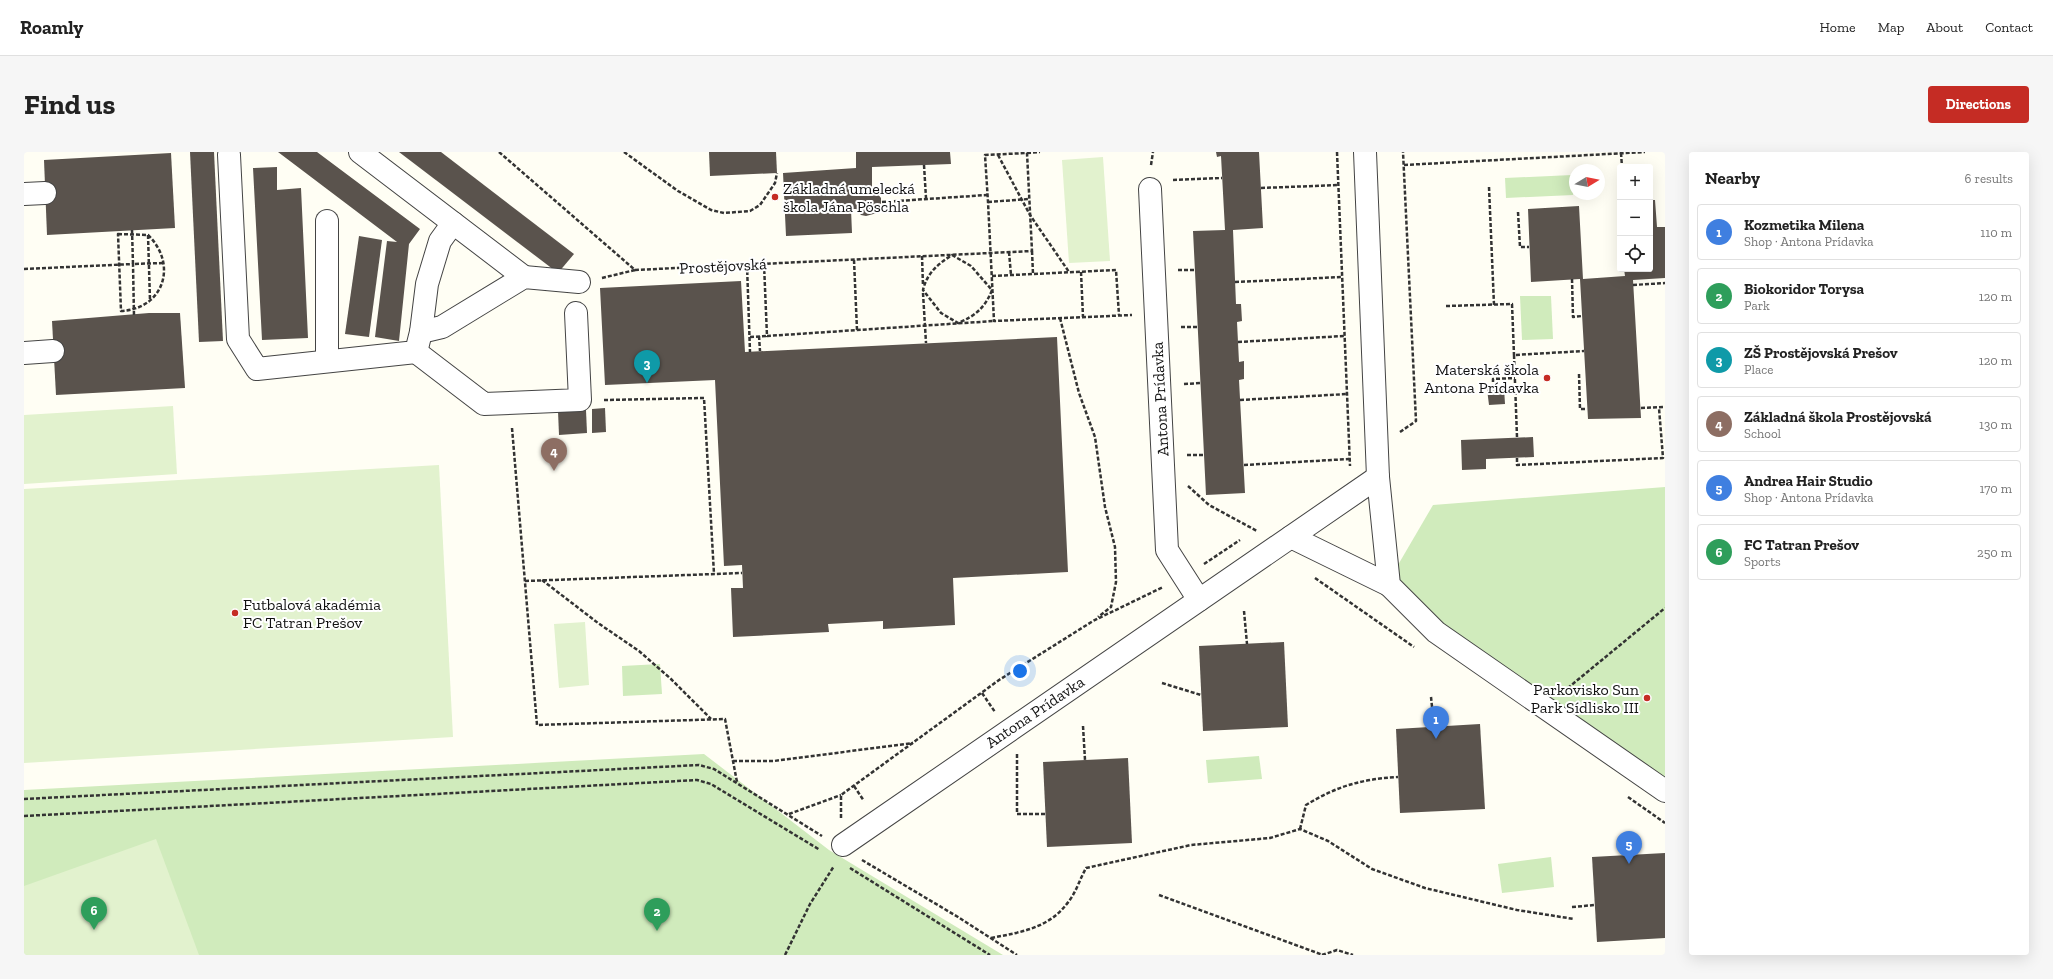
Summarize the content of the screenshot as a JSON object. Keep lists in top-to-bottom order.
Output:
{
  "streets": {
    "street": ["Antona Prídavka"],
    "path": ["Prostějovská"]
  },
  "places": [
    "Základná umelecká škola Jána Pöschla",
    "Materská škola Antona Prídavka",
    "Futbalová akadémia FC Tatran Prešov",
    "Parkovisko Sun Park Sídlisko III"
  ],
  "north": "right",
  "page": {
    "header": "Roamly",
    "nav": [
      "Home",
      "Map",
      "About",
      "Contact"
    ],
    "buttons": "Directions",
    "title": "Find us",
    "heading": ["Nearby", "6 results"],
    "map_buttons": ["+", "−"],
    "list": [
      {
        "mark": "1",
        "name": "Kozmetika Milena",
        "note": "Shop · Antona Prídavka",
        "value": "110 m"
      },
      {
        "mark": "2",
        "name": "Biokoridor Torysa",
        "note": "Park",
        "value": "120 m"
      },
      {
        "mark": "3",
        "name": "ZŠ Prostějovská Prešov",
        "note": "Place",
        "value": "120 m"
      },
      {
        "mark": "4",
        "name": "Základná škola Prostějovská",
        "note": "School",
        "value": "130 m"
      },
      {
        "mark": "5",
        "name": "Andrea Hair Studio",
        "note": "Shop · Antona Prídavka",
        "value": "170 m"
      },
      {
        "mark": "6",
        "name": "FC Tatran Prešov",
        "note": "Sports",
        "value": "250 m"
      }
    ],
    "pins": [
      "3",
      "4",
      "1",
      "5",
      "6",
      "2"
    ]
  }
}
